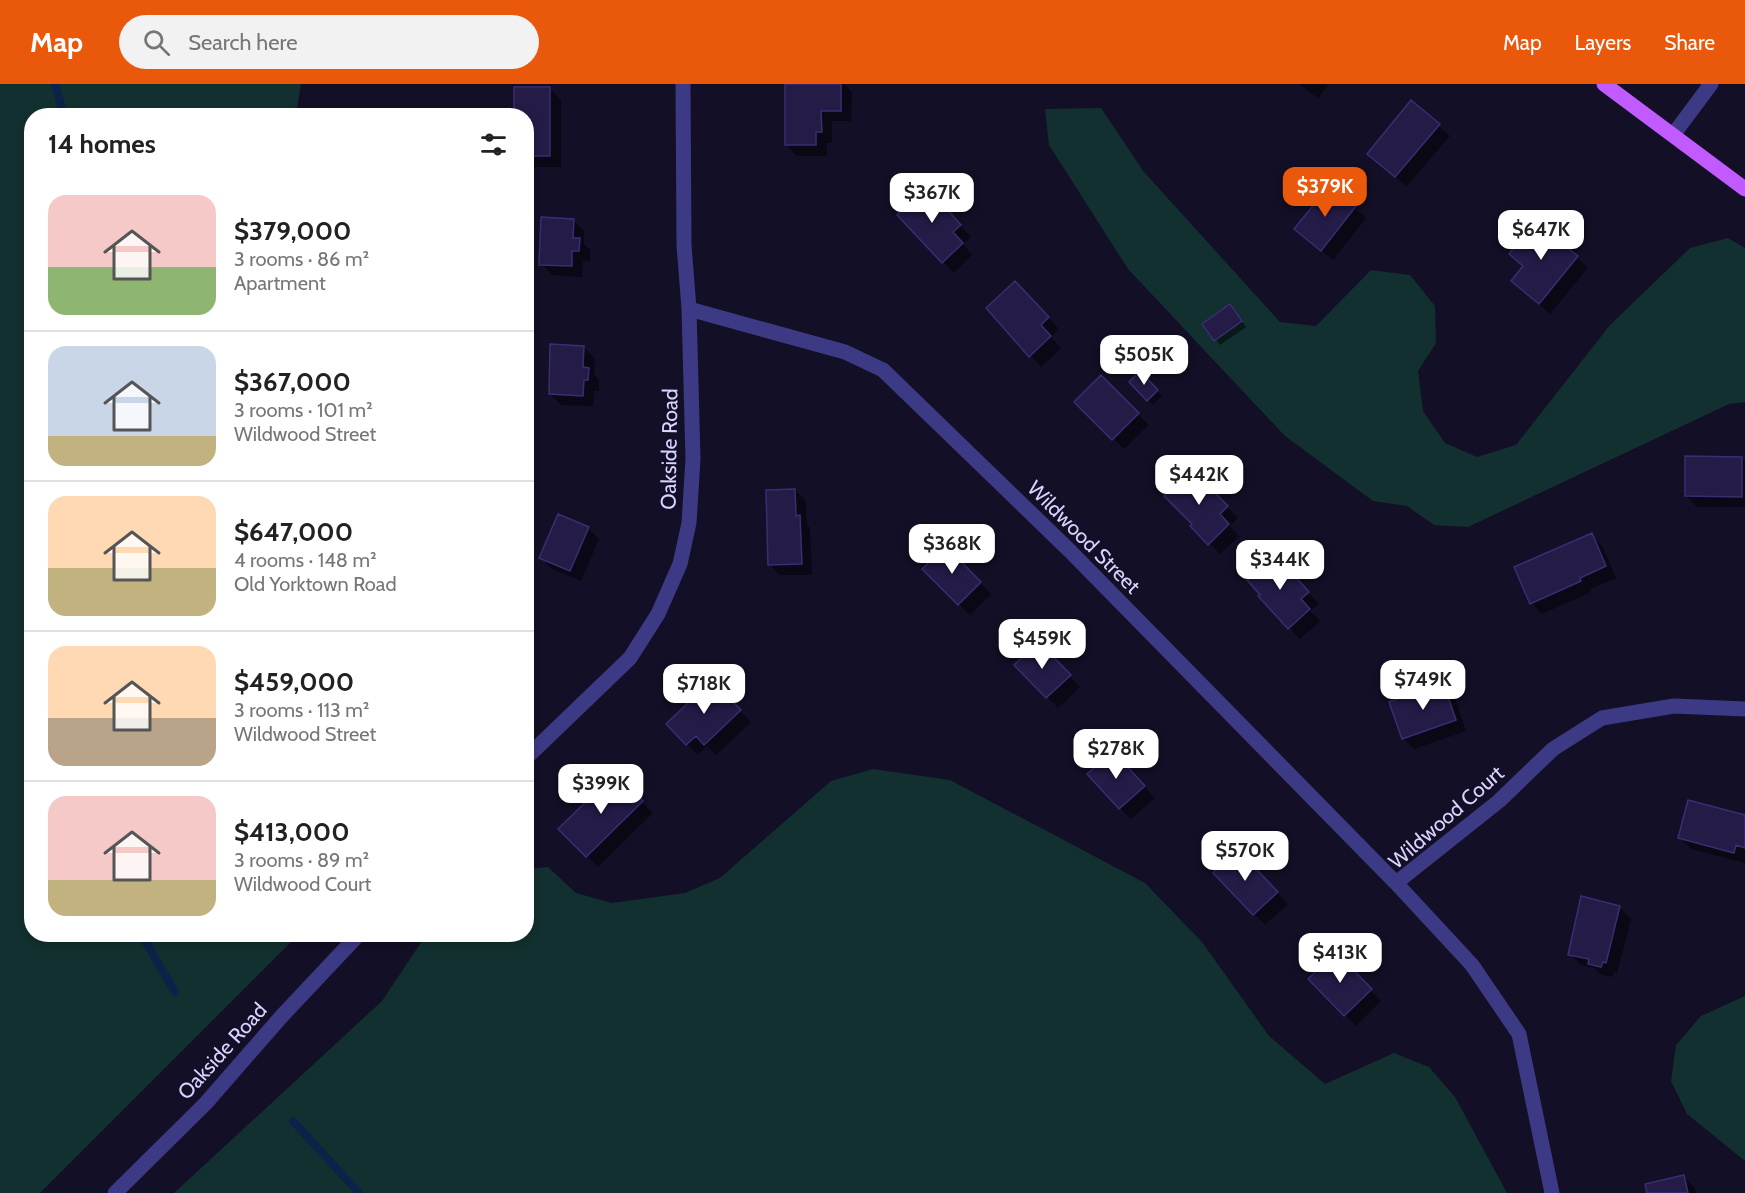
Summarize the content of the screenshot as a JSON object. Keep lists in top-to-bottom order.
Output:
{
  "streets": {
    "street": ["Oakside Road", "Wildwood Street", "Wildwood Court"]
  },
  "crossings": [
    ["Oakside Road", "Wildwood Street"],
    ["Wildwood Street", "Wildwood Court"]
  ],
  "page": {
    "header": "Map",
    "search": "Search here",
    "nav": ["Map", "Layers", "Share"],
    "heading": "14 homes",
    "price": [
      "$379K",
      "$367K",
      "$647K",
      "$505K",
      "$442K",
      "$368K",
      "$344K",
      "$459K",
      "$749K",
      "$718K",
      "$278K",
      "$399K",
      "$570K",
      "$413K"
    ],
    "list": [
      {
        "name": "$379,000",
        "note": "3 rooms · 86 m² · Apartment"
      },
      {
        "name": "$367,000",
        "note": "3 rooms · 101 m² · Wildwood Street"
      },
      {
        "name": "$647,000",
        "note": "4 rooms · 148 m² · Old Yorktown Road"
      },
      {
        "name": "$459,000",
        "note": "3 rooms · 113 m² · Wildwood Street"
      },
      {
        "name": "$413,000",
        "note": "3 rooms · 89 m² · Wildwood Court"
      }
    ]
  }
}
